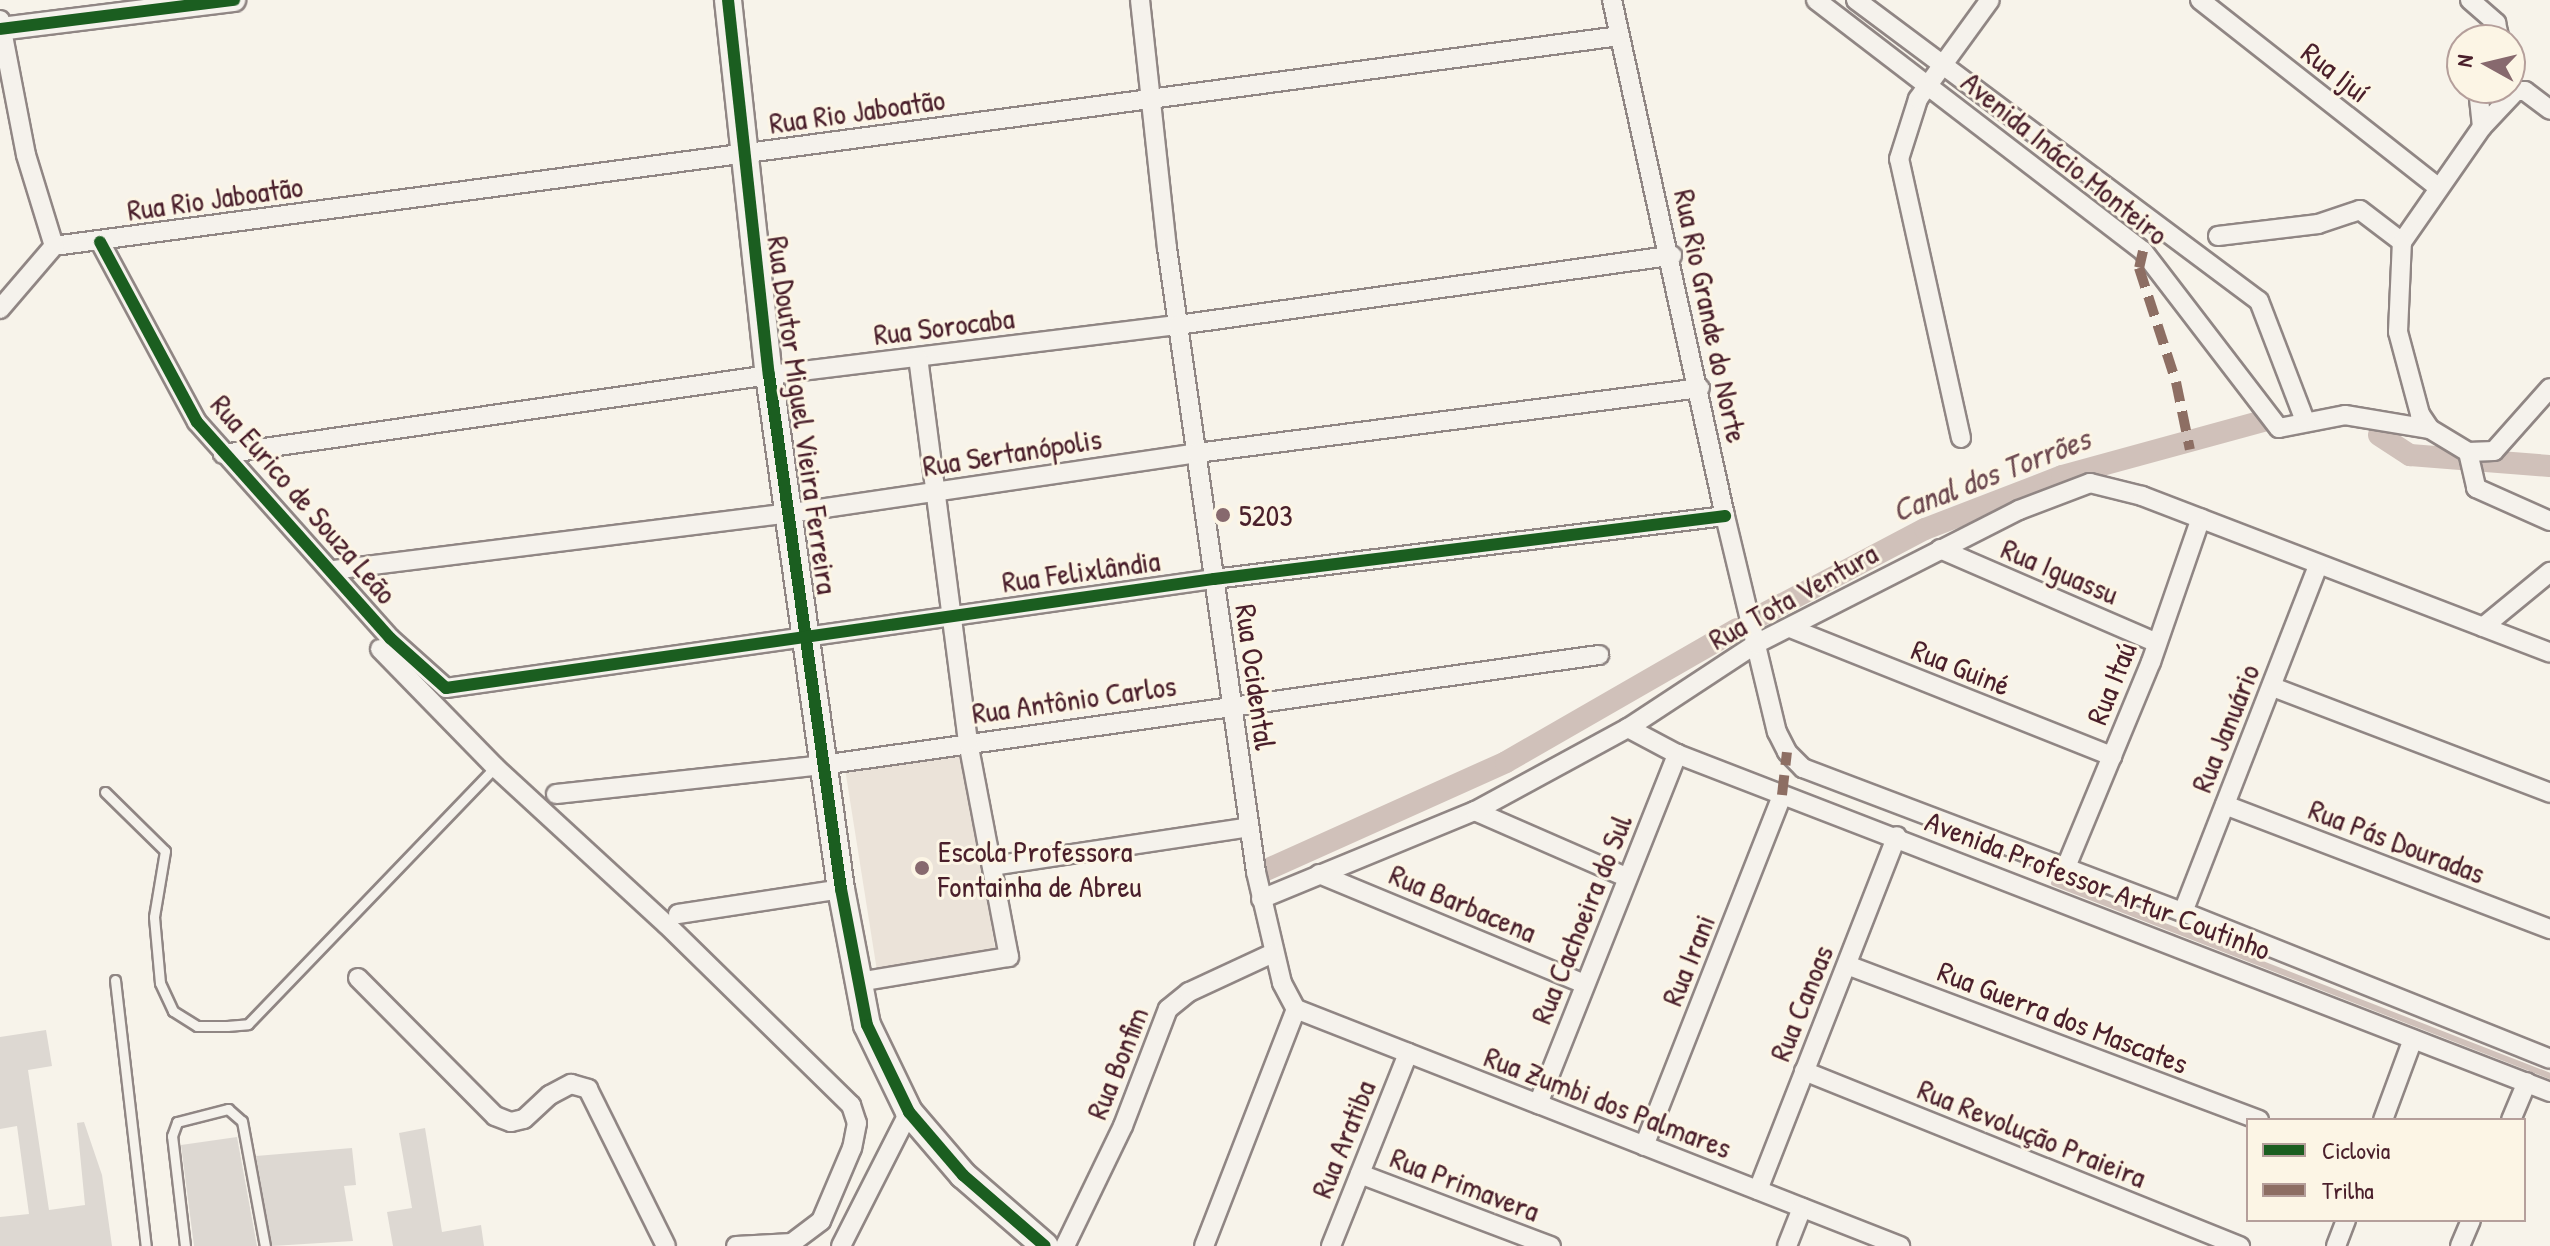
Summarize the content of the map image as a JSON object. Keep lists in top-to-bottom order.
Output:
{
  "streets": {
    "main road": ["Rua Doutor Miguel Vieira Ferreira"],
    "street": [
      "Rua Ijuí",
      "Rua Rio Jaboatão",
      "Avenida Inácio Monteiro",
      "Rua Rio Grande do Norte",
      "Rua Sorocaba",
      "Rua Sertanópolis",
      "Rua Eurico de Souza Leão",
      "Rua Felixlândia",
      "Rua Iguassu",
      "Rua Tota Ventura",
      "Rua Guiné",
      "Rua Ocidental",
      "Rua Itaú",
      "Rua Antônio Carlos",
      "Rua Januário",
      "Rua Pás Douradas",
      "Avenida Professor Artur Coutinho",
      "Rua Barbacena",
      "Rua Cachoeira do Sul",
      "Rua Irani",
      "Rua Canoas",
      "Rua Guerra dos Mascates",
      "Rua Bonfim",
      "Rua Zumbi dos Palmares",
      "Rua Revolução Praieira",
      "Rua Aratiba",
      "Rua Primavera"
    ]
  },
  "crossings": [
    ["Rua Rio Jaboatão", "Rua Rio Grande do Norte"],
    ["Rua Rio Jaboatão", "Rua Doutor Miguel Vieira Ferreira"],
    ["Rua Rio Jaboatão", "Rua Eurico de Souza Leão"],
    ["Rua Rio Jaboatão", "Rua Ocidental"],
    ["Rua Rio Grande do Norte", "Rua Sorocaba"],
    ["Rua Rio Grande do Norte", "Rua Sertanópolis"],
    ["Rua Rio Grande do Norte", "Rua Felixlândia"],
    ["Rua Rio Grande do Norte", "Rua Tota Ventura"],
    ["Rua Rio Grande do Norte", "Avenida Professor Artur Coutinho"],
    ["Rua Sorocaba", "Rua Doutor Miguel Vieira Ferreira"],
    ["Rua Sorocaba", "Rua Eurico de Souza Leão"],
    ["Rua Sorocaba", "Rua Ocidental"],
    ["Rua Doutor Miguel Vieira Ferreira", "Rua Sertanópolis"],
    ["Rua Doutor Miguel Vieira Ferreira", "Rua Felixlândia"],
    ["Rua Doutor Miguel Vieira Ferreira", "Rua Antônio Carlos"],
    ["Rua Sertanópolis", "Rua Eurico de Souza Leão"],
    ["Rua Sertanópolis", "Rua Ocidental"],
    ["Rua Eurico de Souza Leão", "Rua Felixlândia"],
    ["Rua Felixlândia", "Rua Ocidental"],
    ["Rua Iguassu", "Rua Tota Ventura"],
    ["Rua Iguassu", "Rua Itaú"],
    ["Rua Tota Ventura", "Rua Guiné"],
    ["Rua Tota Ventura", "Rua Ocidental"],
    ["Rua Tota Ventura", "Rua Itaú"],
    ["Rua Tota Ventura", "Rua Januário"],
    ["Rua Tota Ventura", "Avenida Professor Artur Coutinho"],
    ["Rua Tota Ventura", "Rua Barbacena"],
    ["Rua Guiné", "Rua Itaú"],
    ["Rua Ocidental", "Rua Antônio Carlos"],
    ["Rua Ocidental", "Rua Bonfim"],
    ["Rua Ocidental", "Rua Zumbi dos Palmares"],
    ["Rua Itaú", "Avenida Professor Artur Coutinho"],
    ["Rua Januário", "Rua Pás Douradas"],
    ["Rua Januário", "Avenida Professor Artur Coutinho"],
    ["Avenida Professor Artur Coutinho", "Rua Cachoeira do Sul"],
    ["Avenida Professor Artur Coutinho", "Rua Irani"],
    ["Avenida Professor Artur Coutinho", "Rua Canoas"],
    ["Rua Barbacena", "Rua Cachoeira do Sul"],
    ["Rua Cachoeira do Sul", "Rua Zumbi dos Palmares"],
    ["Rua Irani", "Rua Zumbi dos Palmares"],
    ["Rua Canoas", "Rua Guerra dos Mascates"],
    ["Rua Canoas", "Rua Zumbi dos Palmares"],
    ["Rua Canoas", "Rua Revolução Praieira"],
    ["Rua Zumbi dos Palmares", "Rua Aratiba"],
    ["Rua Aratiba", "Rua Primavera"]
  ],
  "water": ["Canal dos Torrões"],
  "places": ["5203", "Escola Professora Fontainha de Abreu"],
  "legend": ["Ciclovia", "Trilha"],
  "north": "left"
}
